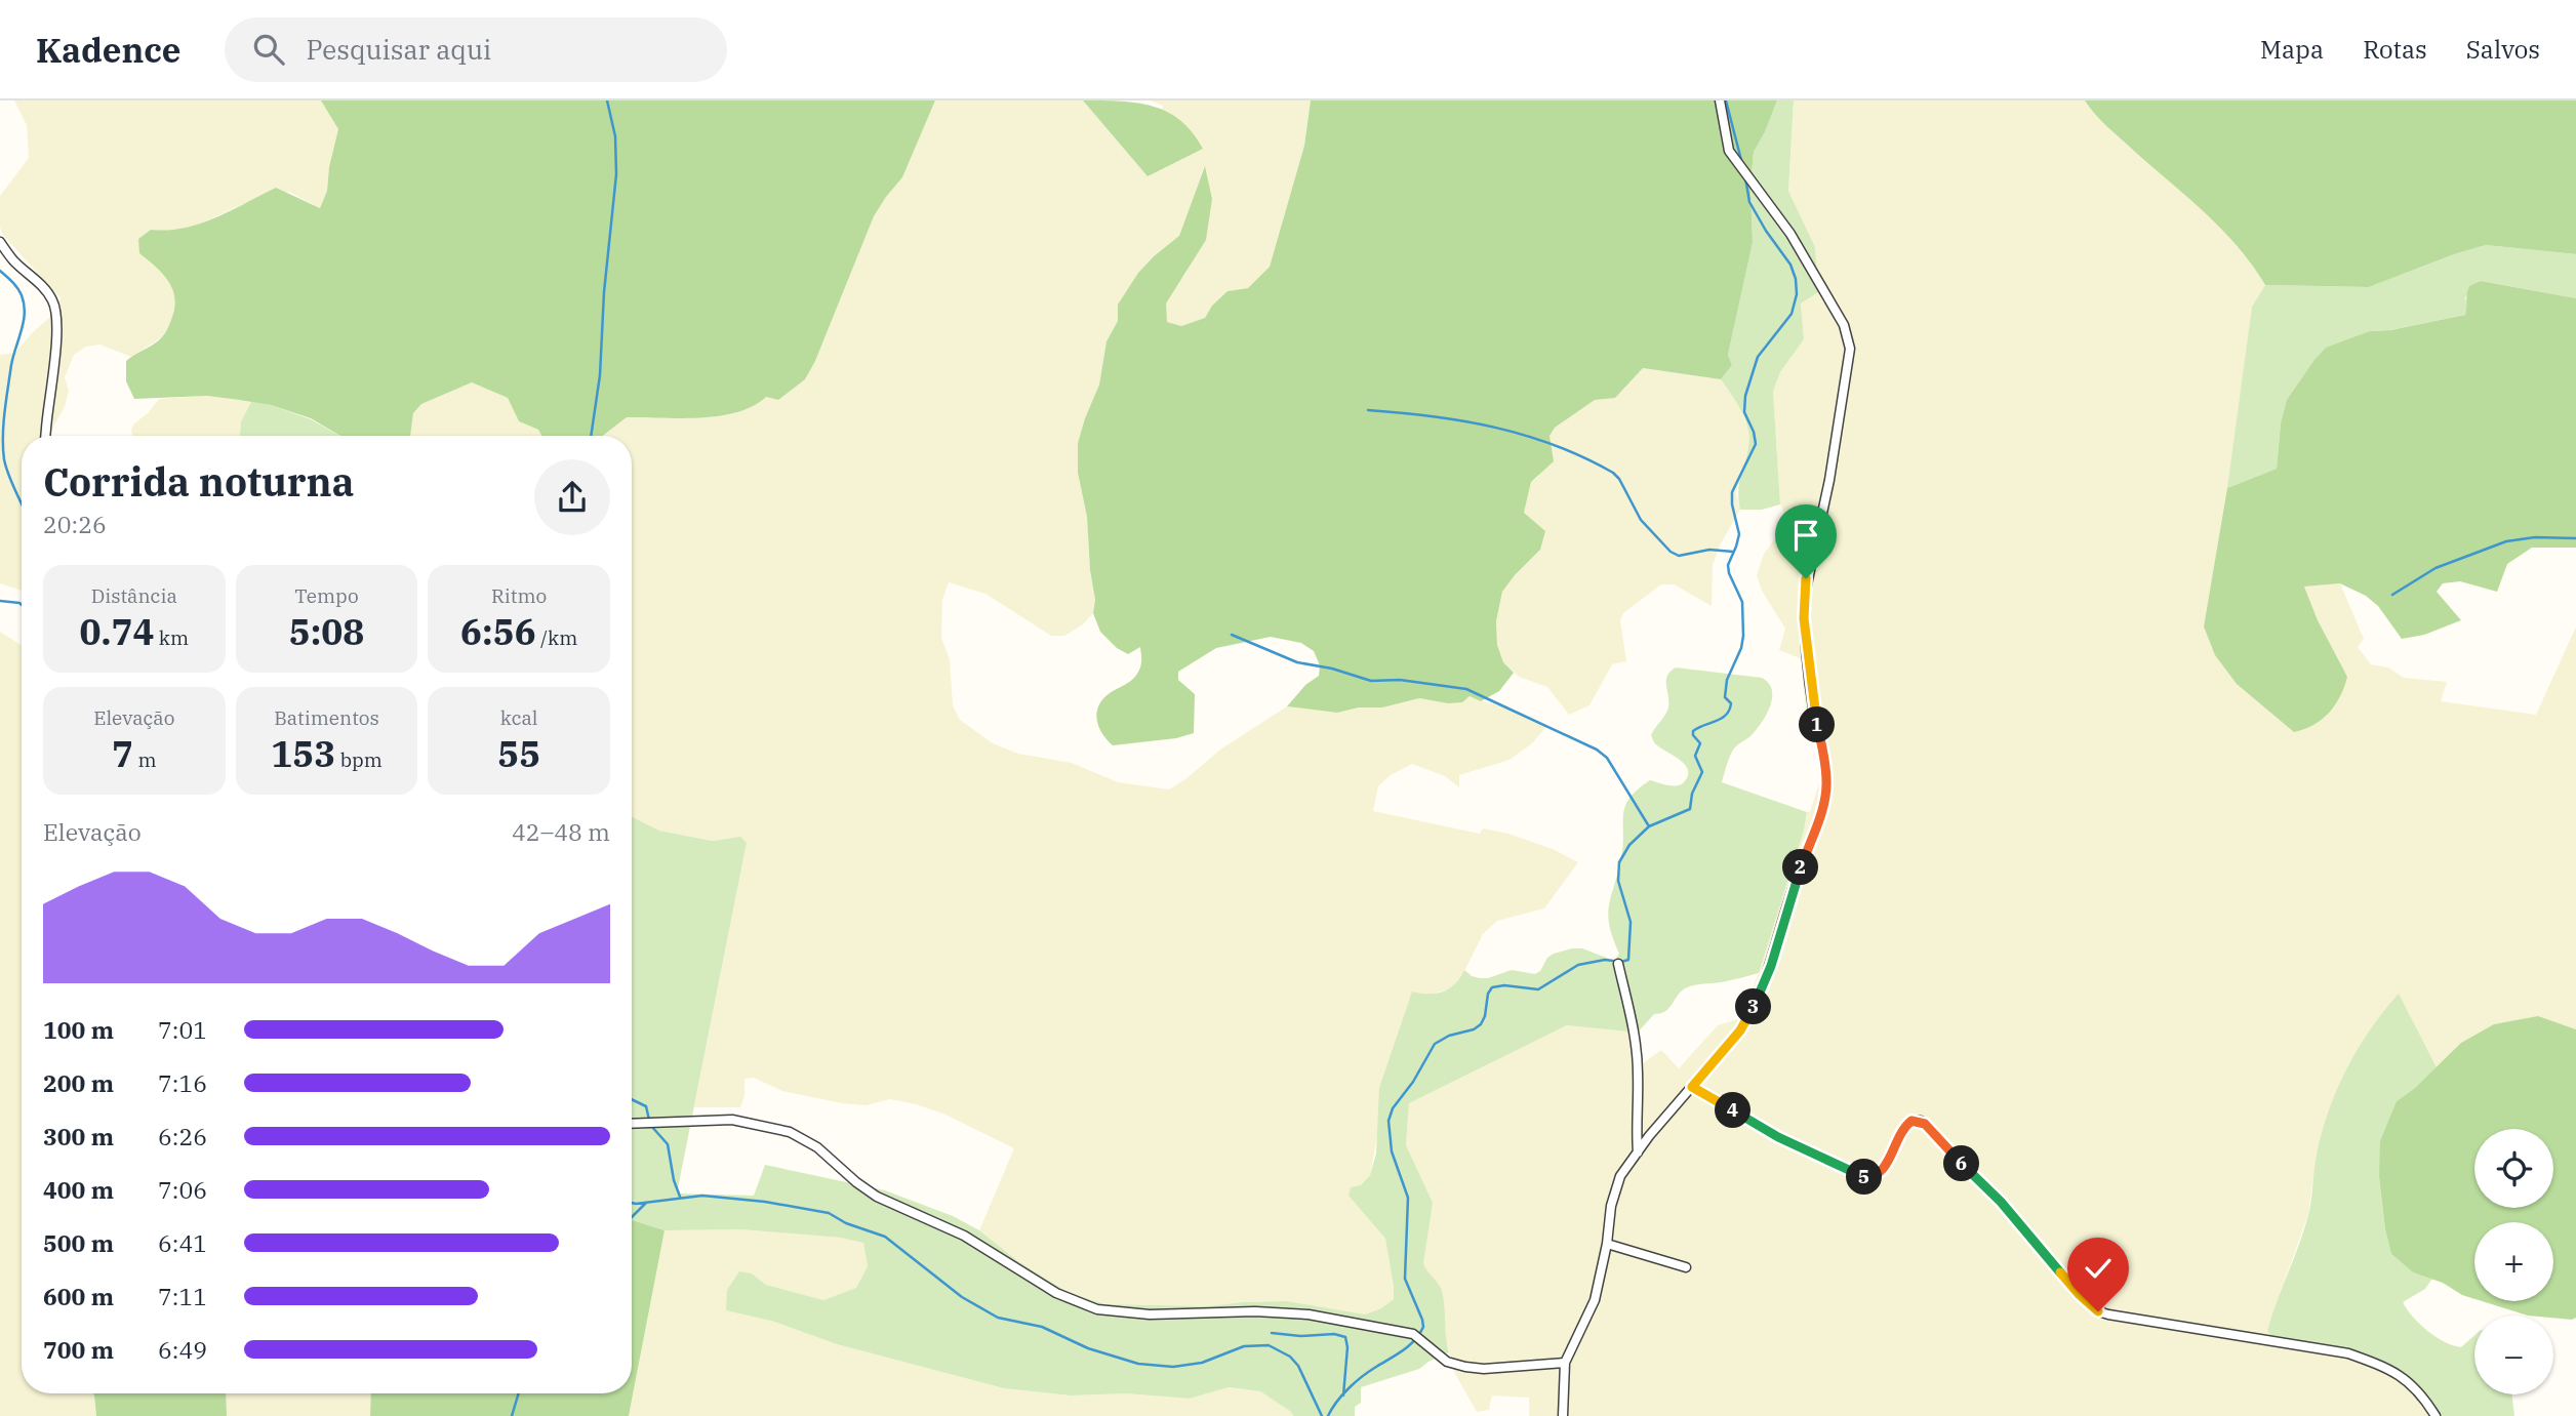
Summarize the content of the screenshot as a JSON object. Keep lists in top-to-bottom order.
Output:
{
  "page": {
    "header": "Kadence",
    "search": "Pesquisar aqui",
    "nav": ["Mapa", "Rotas", "Salvos"],
    "heading": ["Corrida noturna", "20:26"],
    "stats": [
      ["Distância", "0.74 km"],
      ["Tempo", "5:08"],
      ["Ritmo", "6:56 /km"],
      ["Elevação", "7 m"],
      ["Batimentos", "153 bpm"],
      ["kcal", "55"]
    ],
    "pins": [
      "1",
      "2",
      "3",
      "4",
      "6",
      "5"
    ],
    "chart": ["Elevação", "42–48 m"],
    "list": [
      {
        "name": "100 m",
        "note": "7:01"
      },
      {
        "name": "200 m",
        "note": "7:16"
      },
      {
        "name": "300 m",
        "note": "6:26"
      },
      {
        "name": "400 m",
        "note": "7:06"
      },
      {
        "name": "500 m",
        "note": "6:41"
      },
      {
        "name": "600 m",
        "note": "7:11"
      },
      {
        "name": "700 m",
        "note": "6:49"
      }
    ],
    "map_buttons": ["+", "−"]
  }
}
